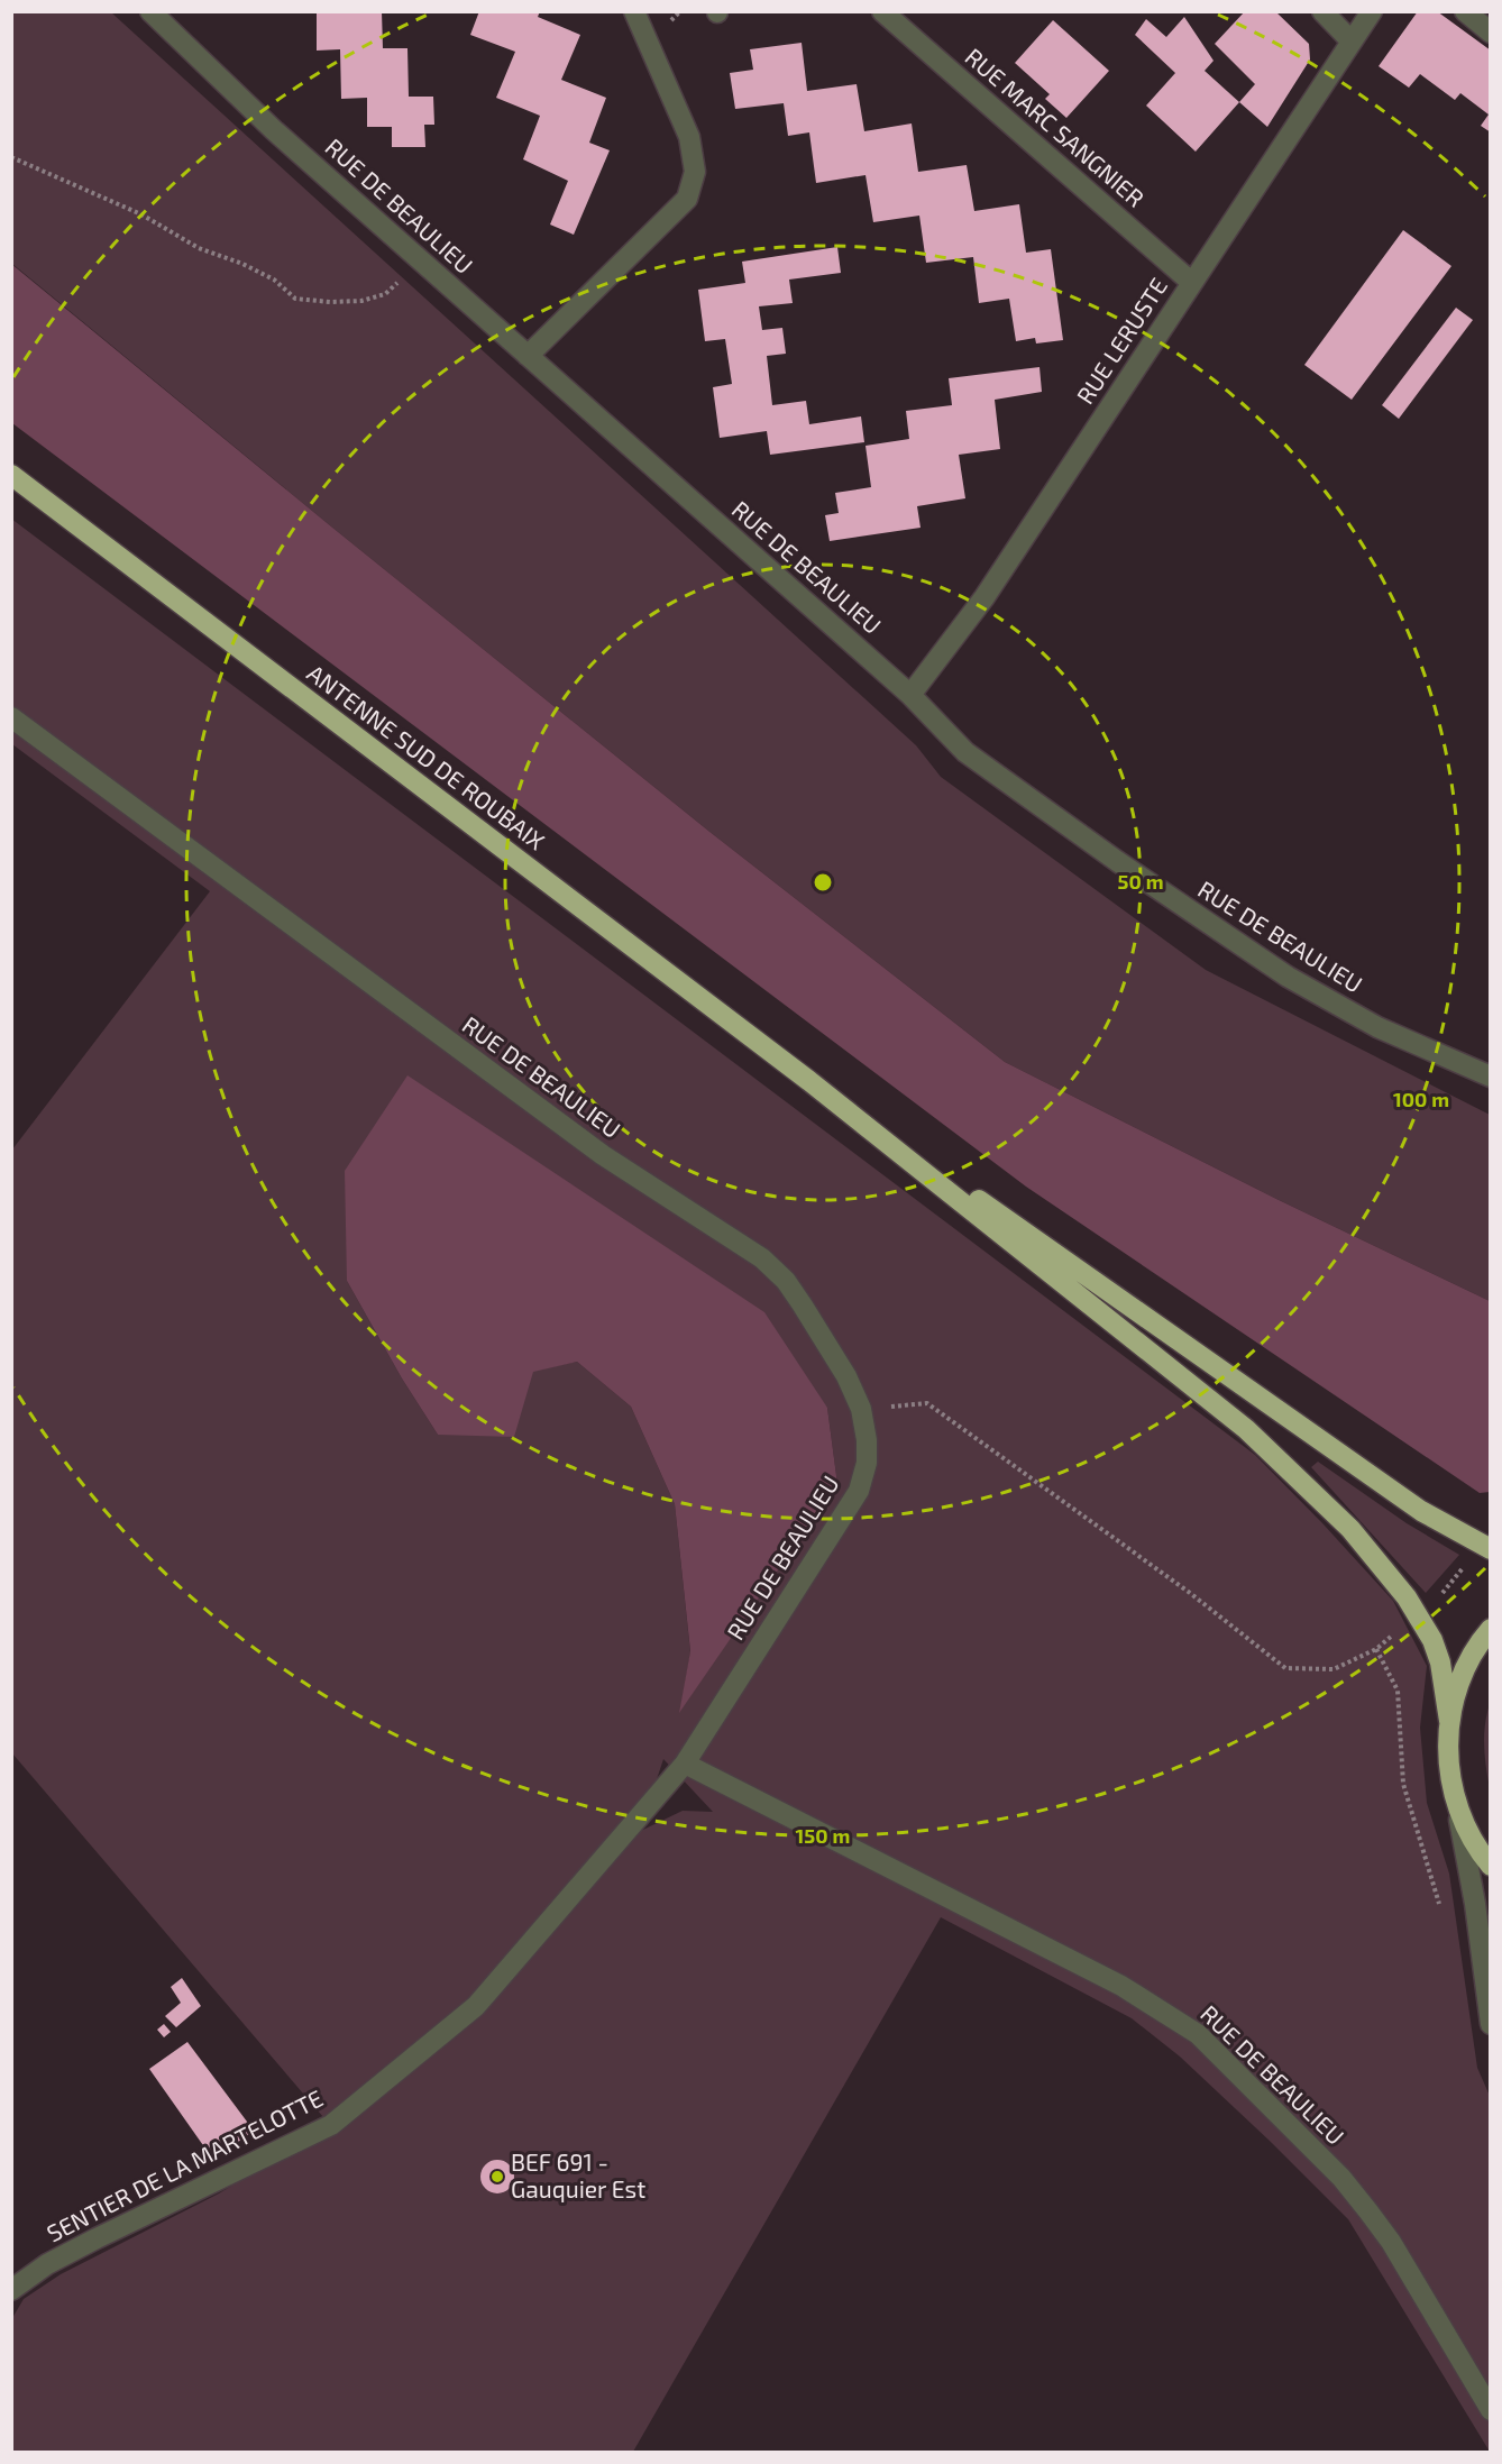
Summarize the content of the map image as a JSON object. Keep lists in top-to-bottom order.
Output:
{
  "streets": {
    "highway": ["ANTENNE SUD DE ROUBAIX"],
    "street": [
      "RUE MARC SANGNIER",
      "RUE DE BEAULIEU",
      "RUE LERUSTE",
      "SENTIER DE LA MARTELOTTE"
    ]
  },
  "crossings": [
    ["RUE MARC SANGNIER", "RUE LERUSTE"],
    ["RUE DE BEAULIEU", "RUE LERUSTE"],
    ["RUE DE BEAULIEU", "SENTIER DE LA MARTELOTTE"]
  ],
  "places": ["BEF 691 - Gauquier Est"],
  "rings": ["50 m", "100 m", "150 m"]
}
